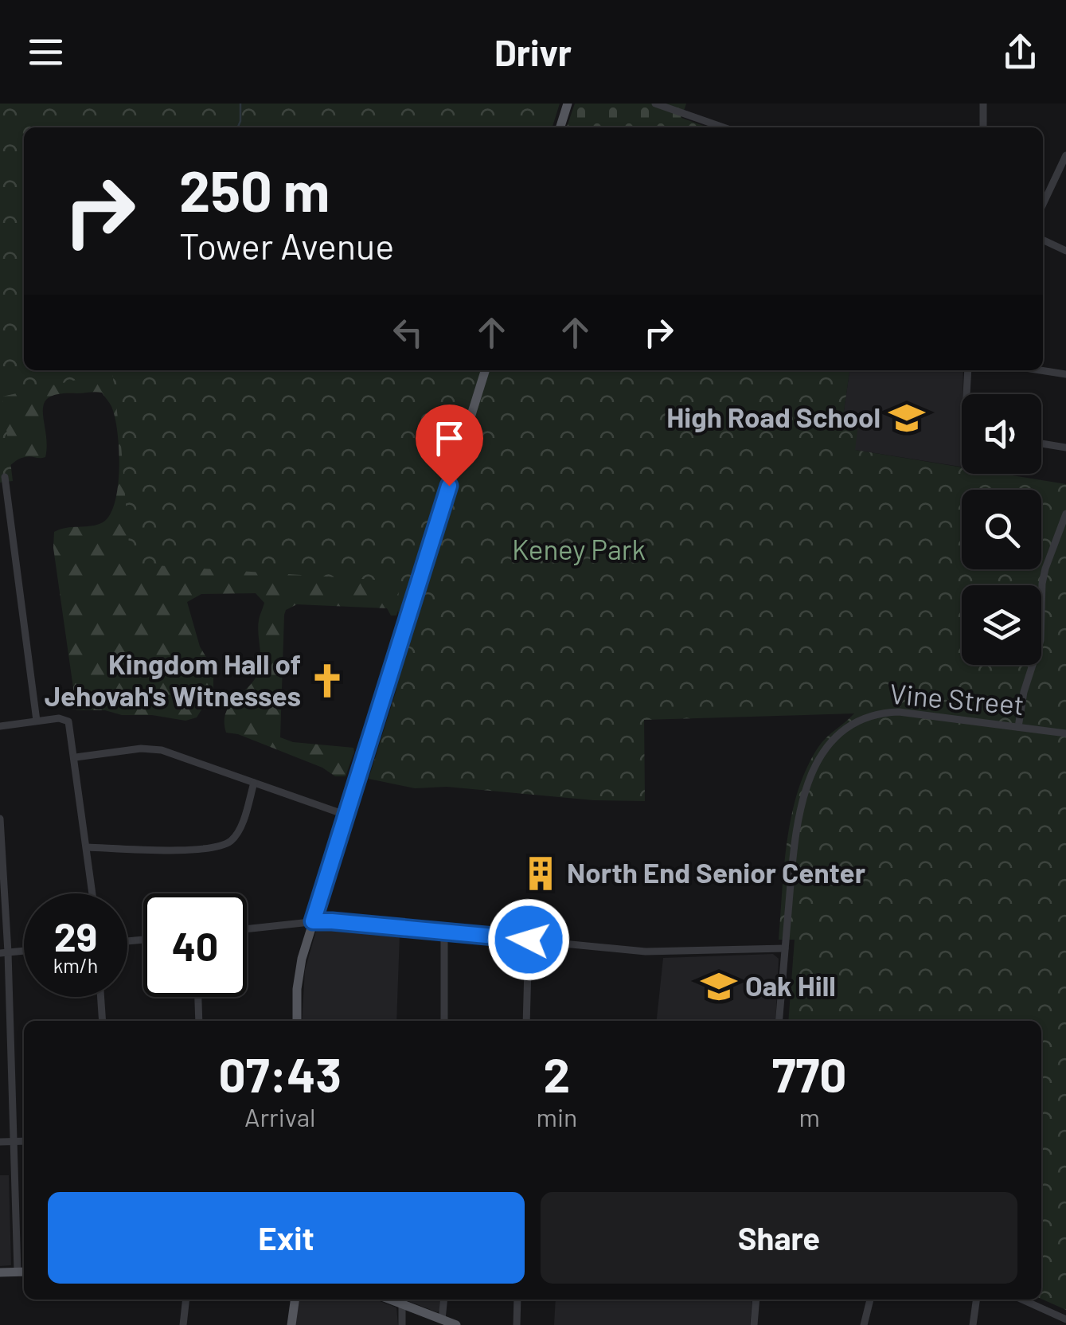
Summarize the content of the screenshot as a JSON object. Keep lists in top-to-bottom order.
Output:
{
  "streets": {
    "street": ["Vine Street"]
  },
  "parks": ["Keney Park"],
  "places": {
    "school or university": ["High Road School", "Oak Hill"],
    "church": ["Kingdom Hall of Jehovah's Witnesses"],
    "building": ["North End Senior Center"]
  },
  "page": {
    "header": "Drivr",
    "turn": ["250 m", "Tower Avenue"],
    "speed": "29 km/h",
    "limit": "40",
    "eta": [
      "07:43",
      "Arrival",
      "2",
      "min",
      "770",
      "m"
    ],
    "buttons": ["Exit", "Share"]
  }
}
